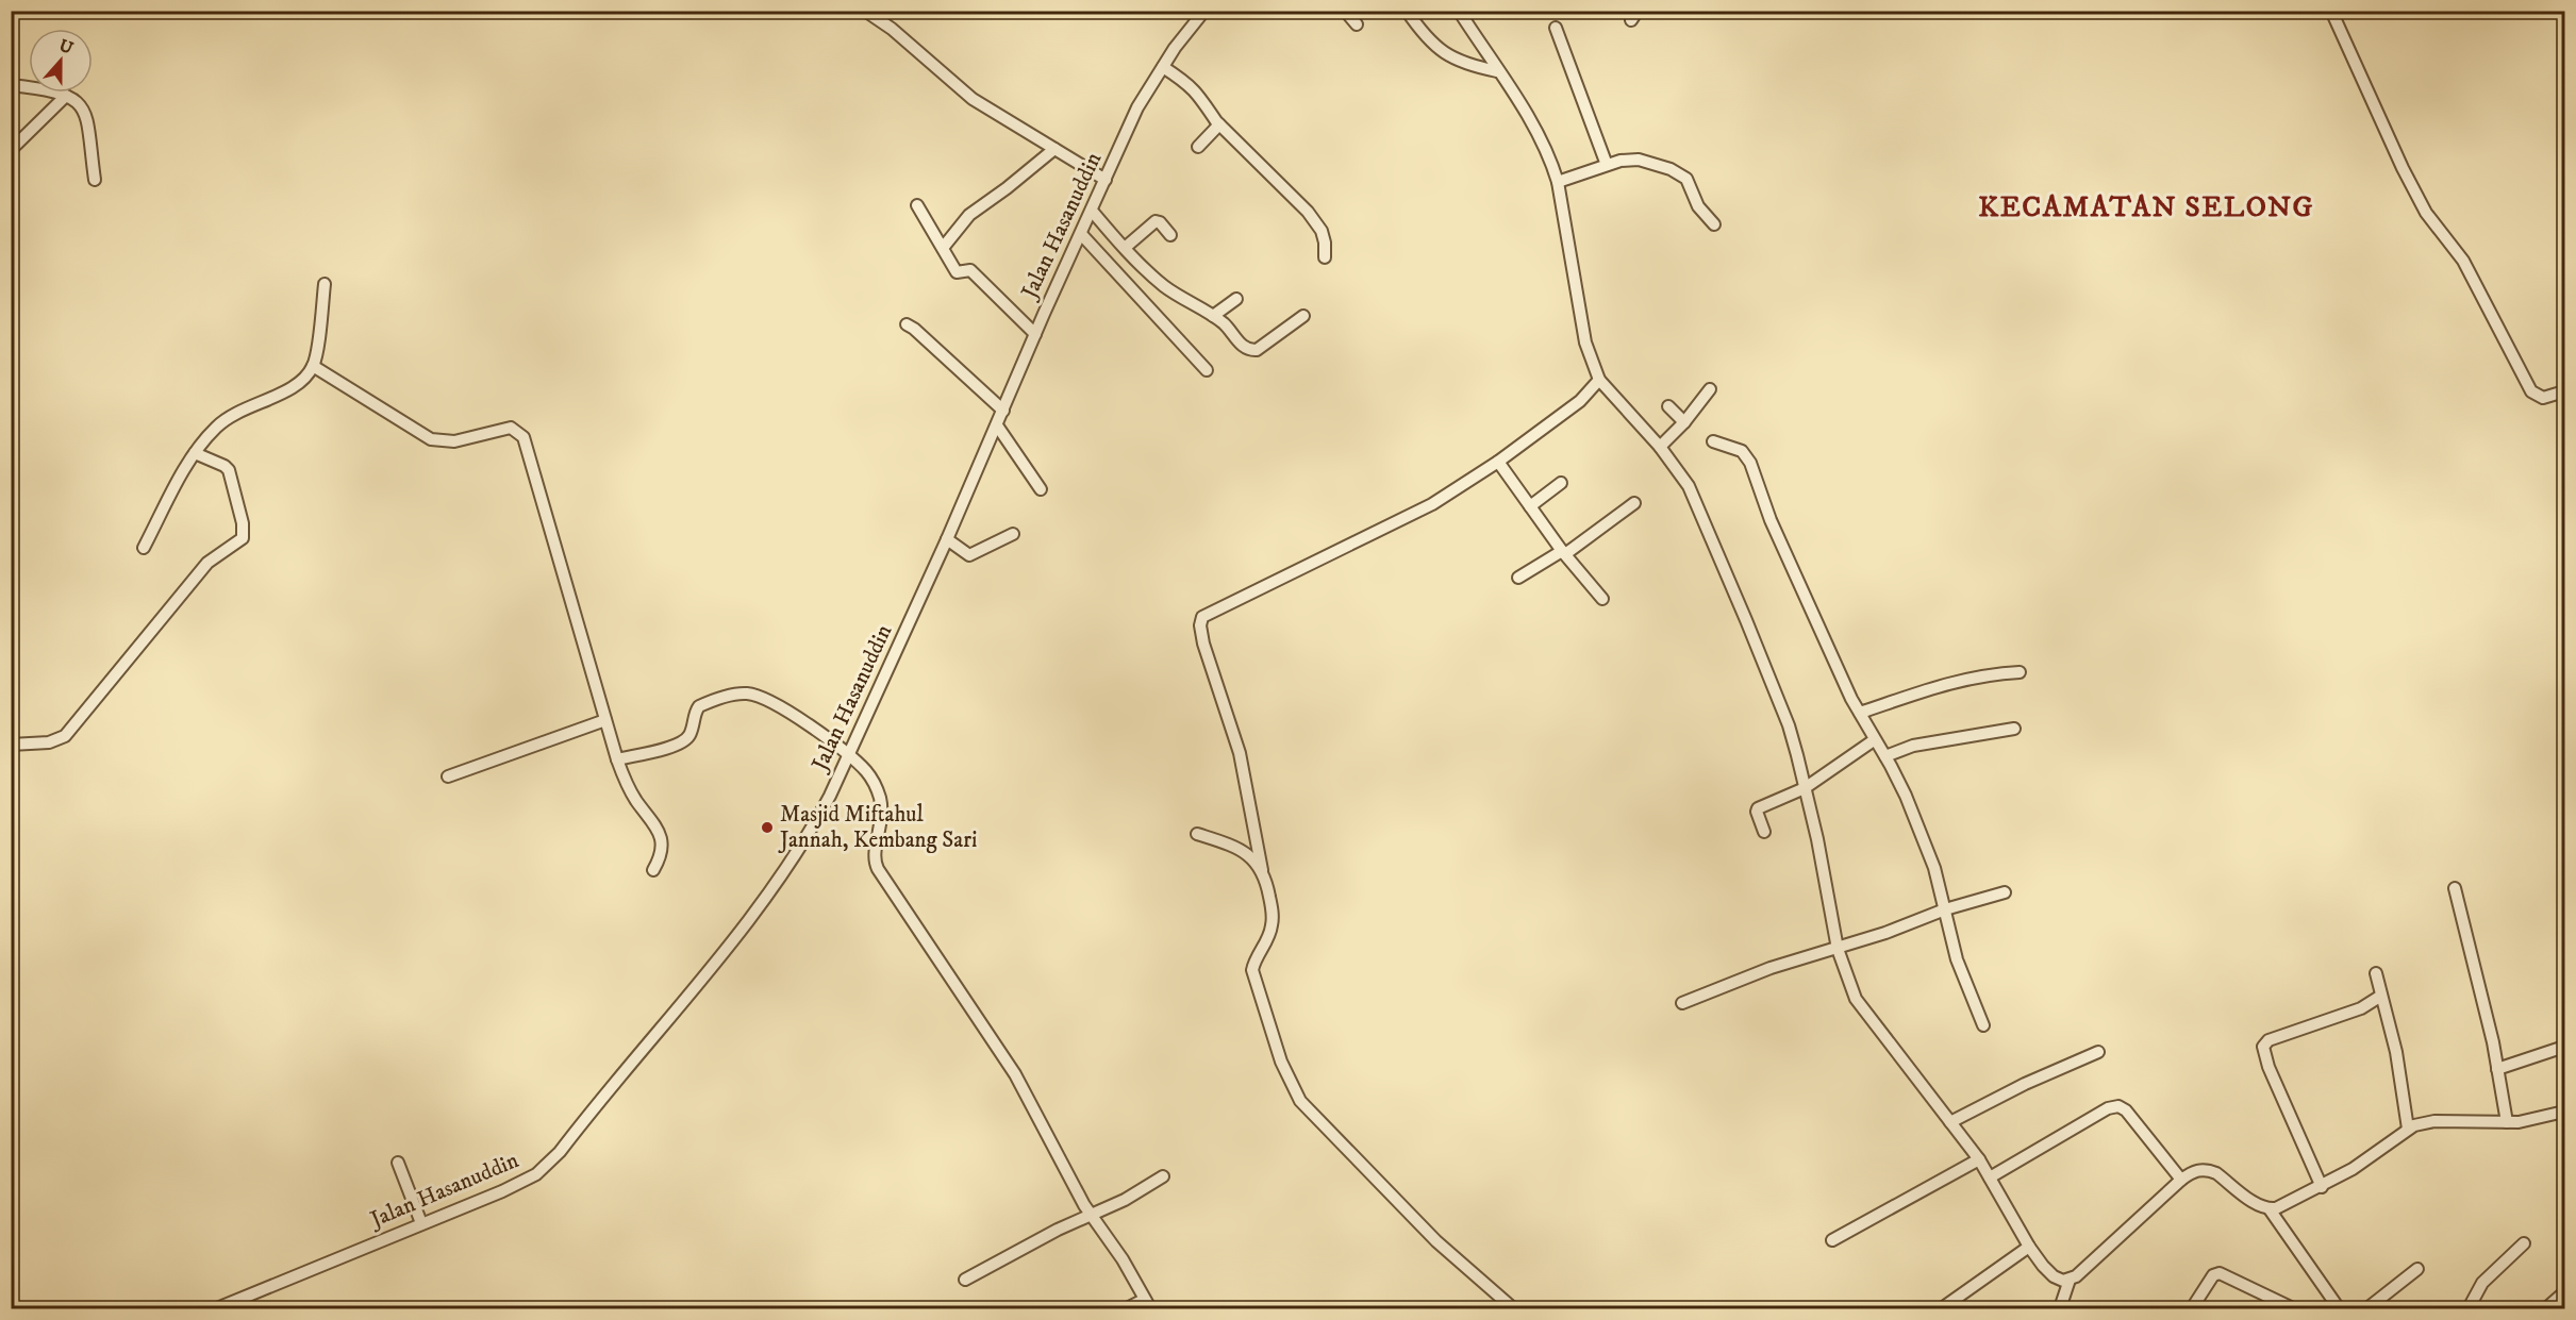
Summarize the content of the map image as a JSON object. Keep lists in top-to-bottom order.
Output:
{
  "streets": {
    "street": ["Jalan Hasanuddin"]
  },
  "districts": ["KECAMATAN SELONG"],
  "places": ["Masjid Miftahul Jannah, Kembang Sari"],
  "north": "top"
}
